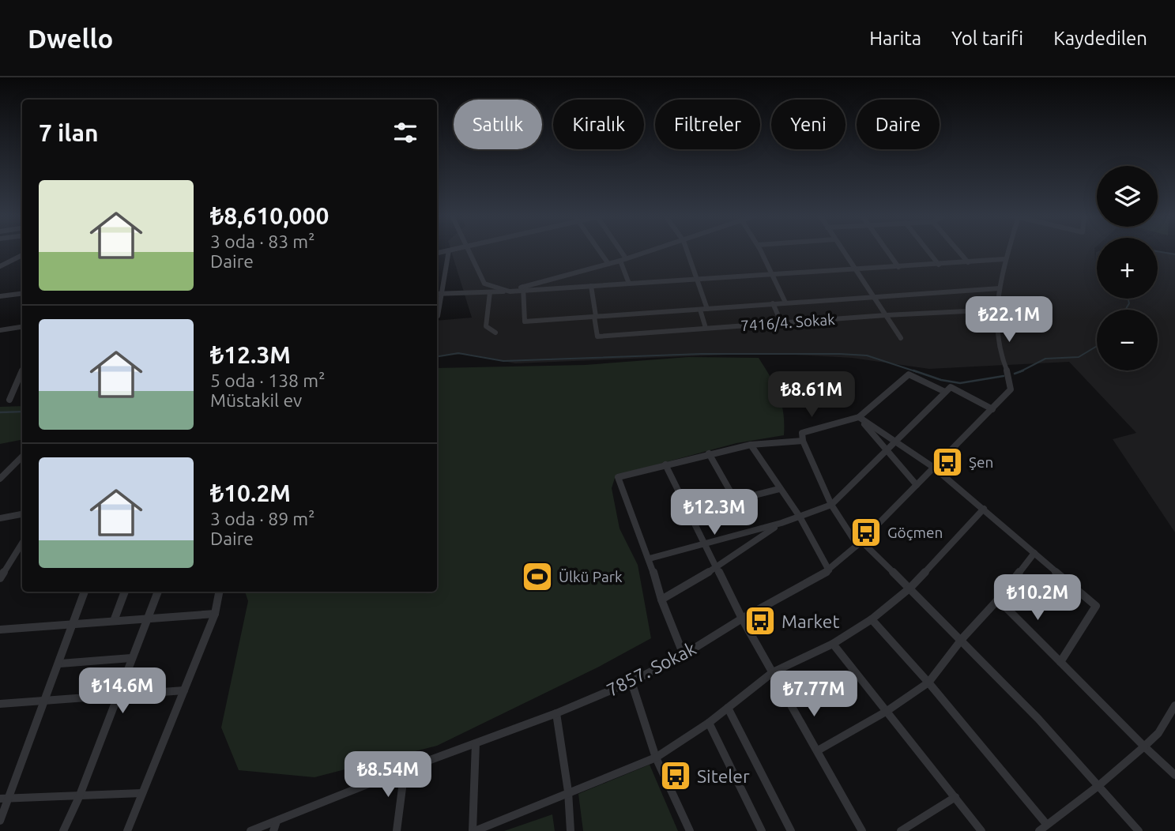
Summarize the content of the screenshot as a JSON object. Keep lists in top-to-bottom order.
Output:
{
  "streets": {
    "street": ["7416/4. Sokak", "7857. Sokak"]
  },
  "crossings": [
    ["7416/4. Sokak", "7857. Sokak"]
  ],
  "places": {
    "bus stop": [
      "Şen",
      "Göçmen",
      "Market",
      "Siteler"
    ],
    "sports": ["Ülkü Park"]
  },
  "page": {
    "header": "Dwello",
    "nav": ["Harita", "Yol tarifi", "Kaydedilen"],
    "chip": [
      "Satılık",
      "Kiralık",
      "Filtreler",
      "Yeni",
      "Daire"
    ],
    "heading": "7 ilan",
    "map_buttons": ["+", "−"],
    "list": [
      {
        "name": "₺8,610,000",
        "note": "3 oda · 83 m² · Daire"
      },
      {
        "name": "₺12.3M",
        "note": "5 oda · 138 m² · Müstakil ev"
      },
      {
        "name": "₺10.2M",
        "note": "3 oda · 89 m² · Daire"
      }
    ],
    "price": [
      "₺22.1M",
      "₺8.61M",
      "₺12.3M",
      "₺10.2M",
      "₺14.6M",
      "₺7.77M",
      "₺8.54M"
    ]
  }
}
